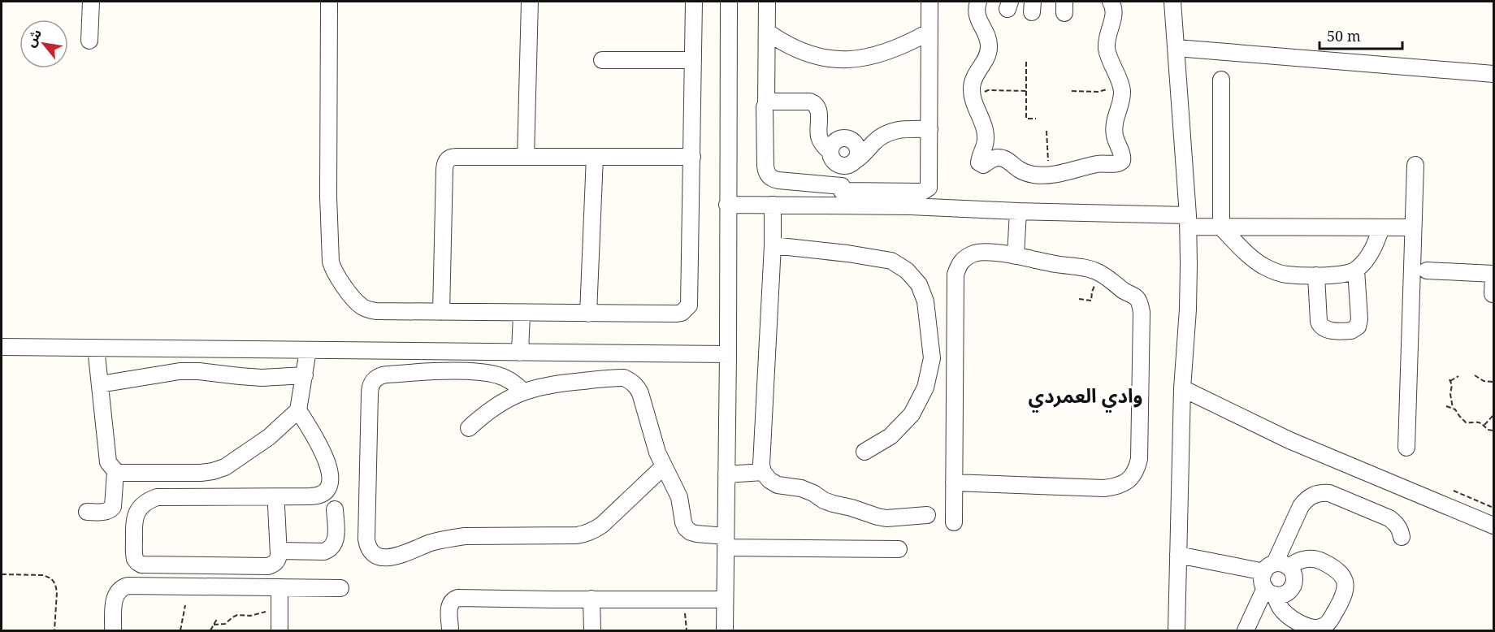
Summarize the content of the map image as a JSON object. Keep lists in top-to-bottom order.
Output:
{
  "districts": ["وادي العمردي"],
  "scale_bar": "50 m",
  "north": "top left"
}
